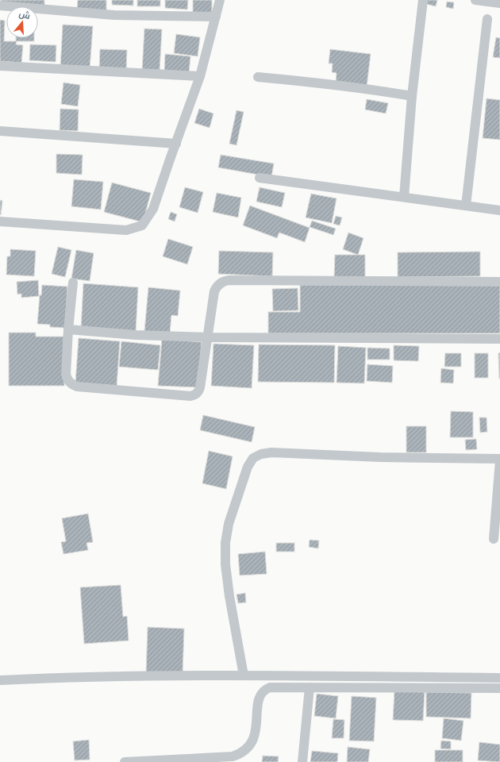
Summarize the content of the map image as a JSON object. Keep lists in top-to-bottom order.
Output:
{
  "north": "top"
}
